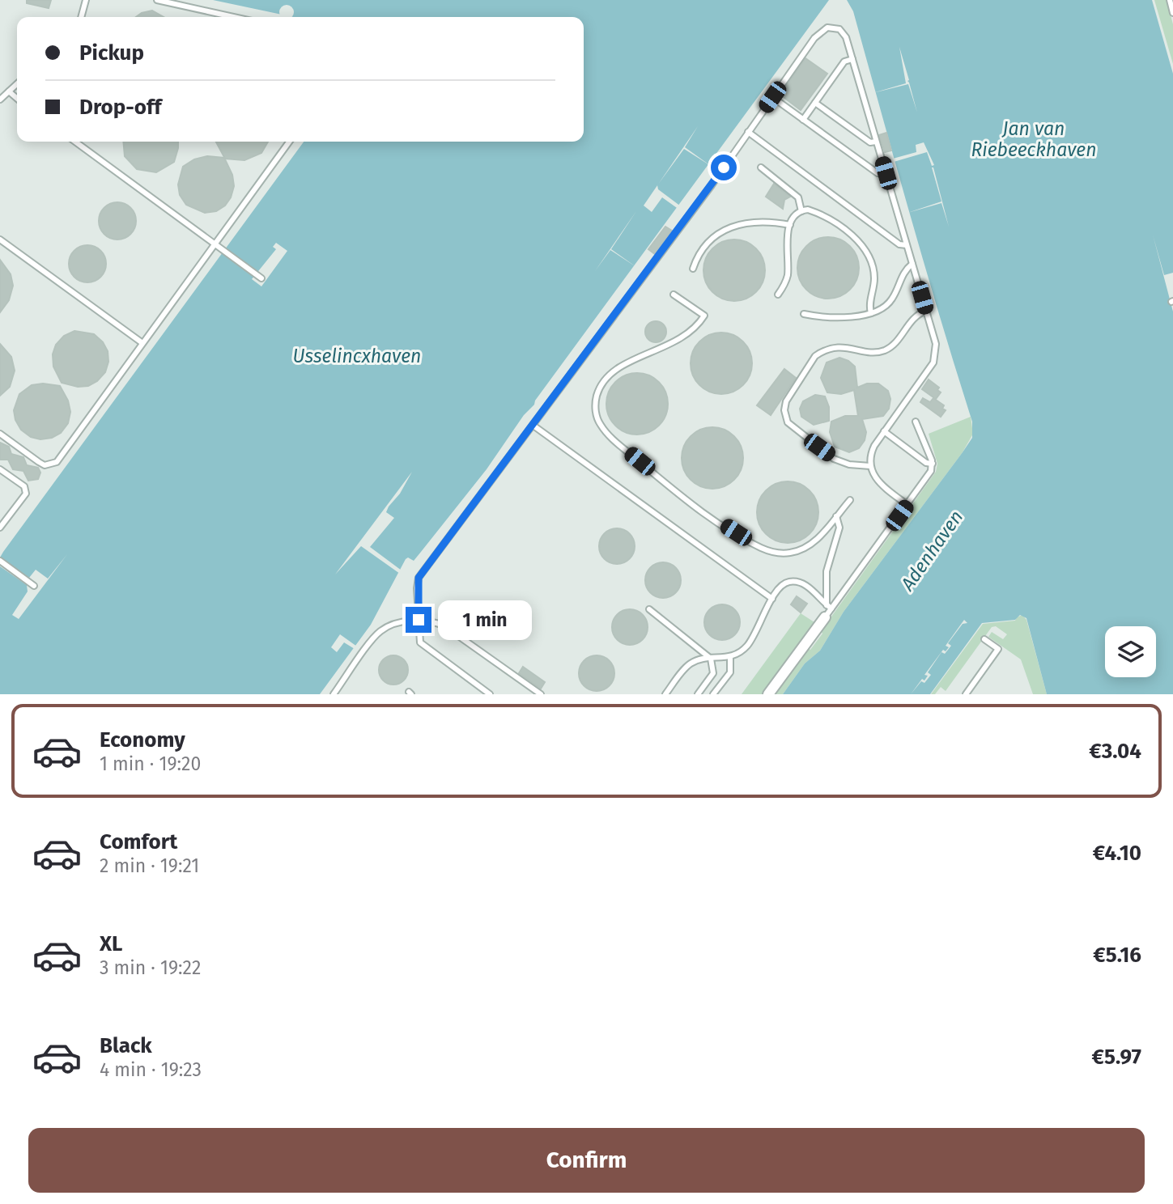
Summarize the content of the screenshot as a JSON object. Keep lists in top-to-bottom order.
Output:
{
  "water": ["Jan van Riebeeckhaven", "Usselincxhaven", "Adenhaven"],
  "page": {
    "banner": ["Pickup", "Drop-off"],
    "bubble": "1 min",
    "list": [
      {
        "name": "Economy",
        "note": "1 min · 19:20",
        "value": "€3.04"
      },
      {
        "name": "Comfort",
        "note": "2 min · 19:21",
        "value": "€4.10"
      },
      {
        "name": "XL",
        "note": "3 min · 19:22",
        "value": "€5.16"
      },
      {
        "name": "Black",
        "note": "4 min · 19:23",
        "value": "€5.97"
      }
    ],
    "buttons": "Confirm"
  }
}
